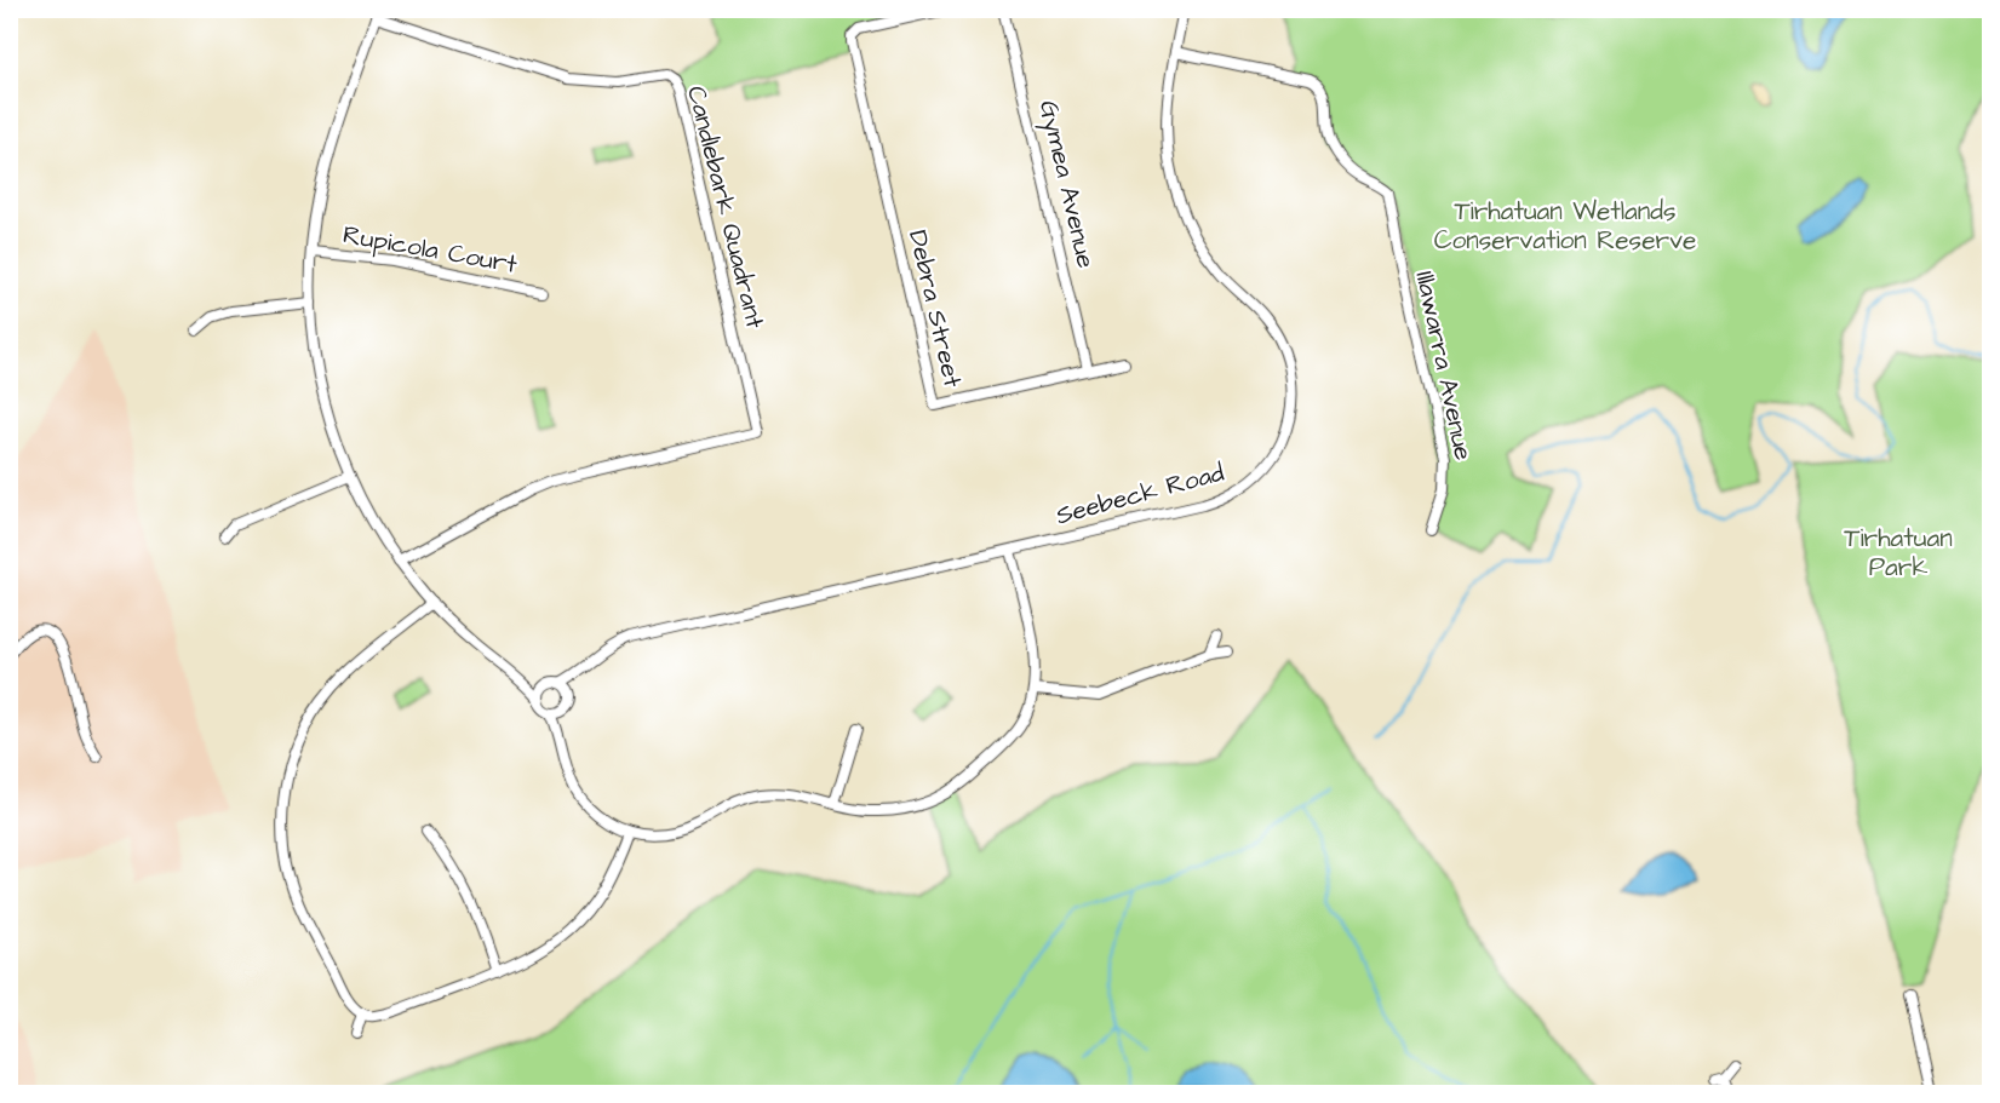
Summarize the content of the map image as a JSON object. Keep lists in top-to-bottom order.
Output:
{
  "streets": {
    "street": [
      "Gymea Avenue",
      "Candlebark Quadrant",
      "Rupicola Court",
      "Debra Street",
      "Illawarra Avenue",
      "Seebeck Road"
    ]
  },
  "crossings": [
    ["Gymea Avenue", "Debra Street"],
    ["Illawarra Avenue", "Seebeck Road"]
  ],
  "parks": ["Tirhatuan Wetlands Conservation Reserve", "Tirhatuan Park"]
}
